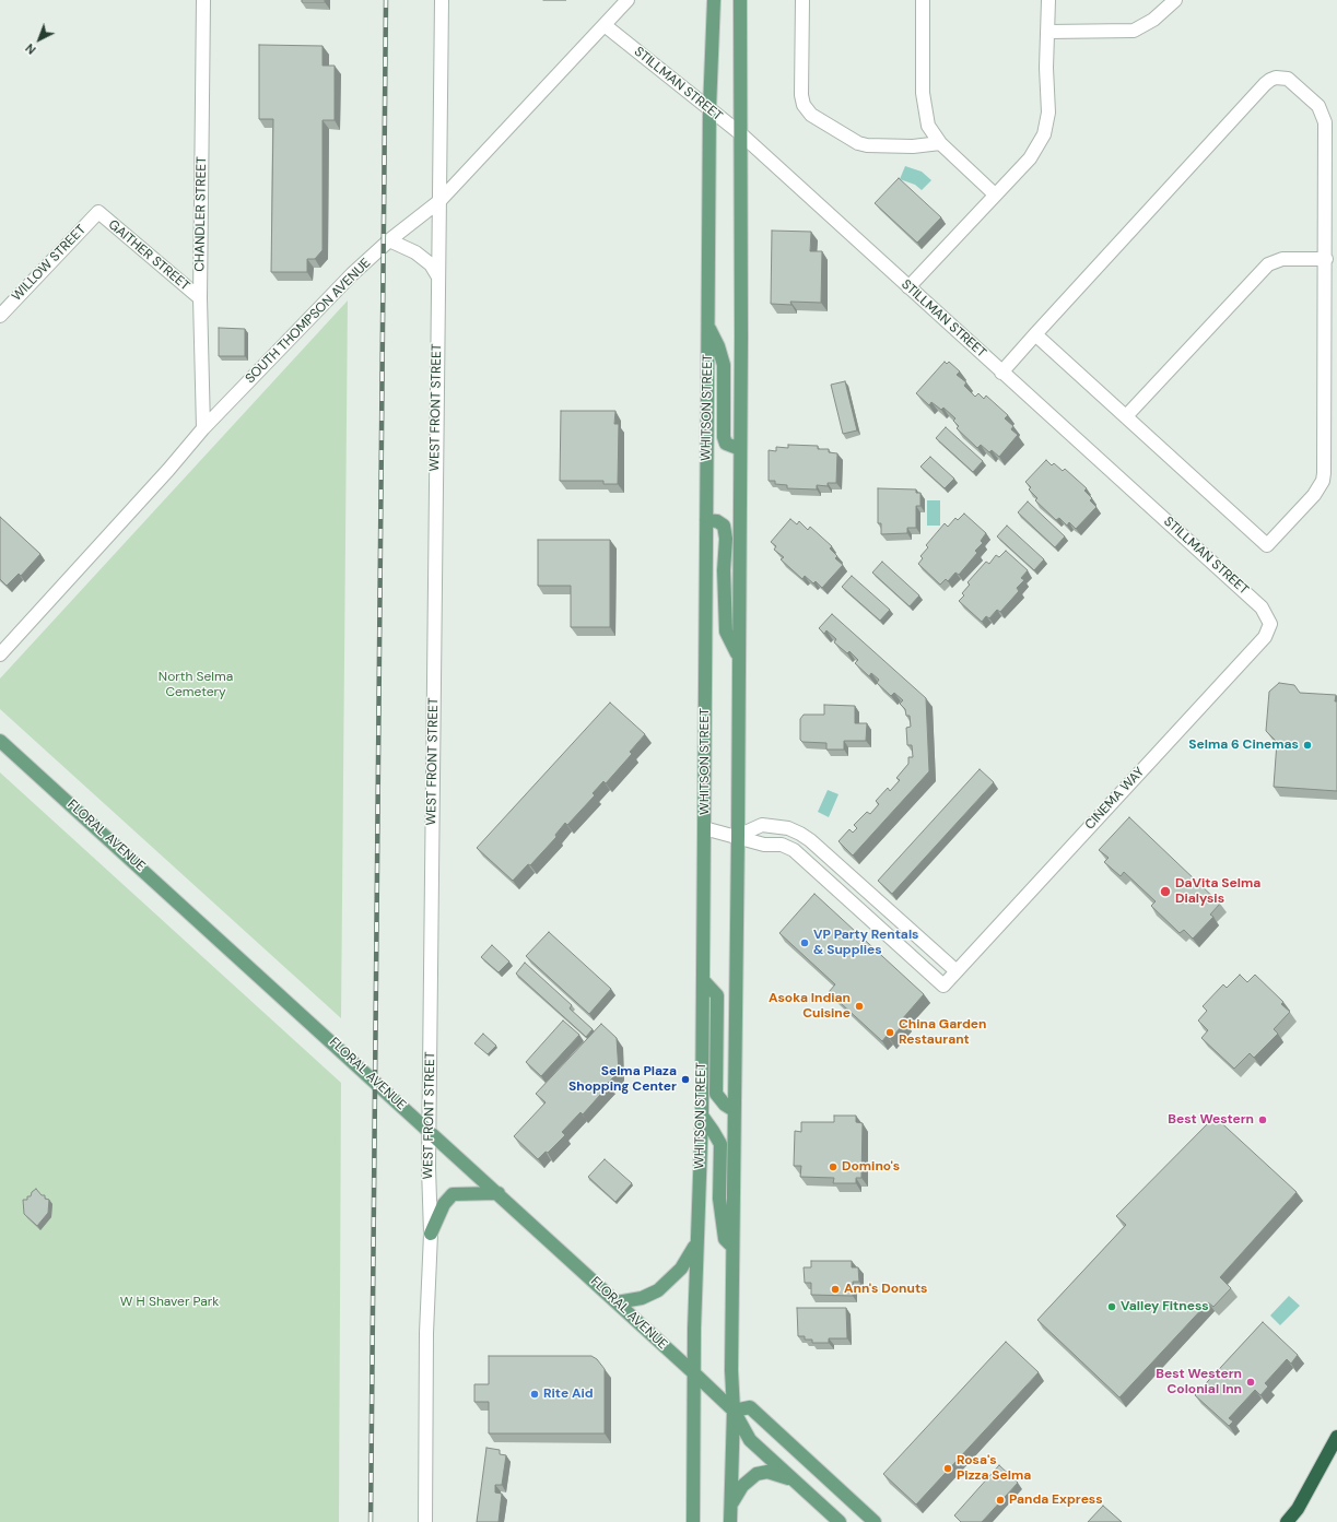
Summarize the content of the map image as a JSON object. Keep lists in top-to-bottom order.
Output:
{
  "streets": {
    "main road": ["WHITSON STREET", "FLORAL AVENUE"],
    "street": [
      "STILLMAN STREET",
      "CHANDLER STREET",
      "GAITHER STREET",
      "WILLOW STREET",
      "SOUTH THOMPSON AVENUE",
      "WEST FRONT STREET",
      "CINEMA WAY"
    ]
  },
  "crossings": [
    ["STILLMAN STREET", "SOUTH THOMPSON AVENUE"],
    ["STILLMAN STREET", "WHITSON STREET"],
    ["STILLMAN STREET", "CINEMA WAY"],
    ["CHANDLER STREET", "GAITHER STREET"],
    ["CHANDLER STREET", "SOUTH THOMPSON AVENUE"],
    ["GAITHER STREET", "WILLOW STREET"],
    ["SOUTH THOMPSON AVENUE", "WEST FRONT STREET"],
    ["WEST FRONT STREET", "FLORAL AVENUE"],
    ["WHITSON STREET", "CINEMA WAY"],
    ["WHITSON STREET", "FLORAL AVENUE"]
  ],
  "parks": ["North Selma Cemetery", "W H Shaver Park"],
  "places": [
    "Selma 6 Cinemas",
    "DaVita Selma Dialysis",
    "VP Party Rentals & Supplies",
    "Asoka Indian Cuisine",
    "China Garden Restaurant",
    "Selma Plaza Shopping Center",
    "Best Western",
    "Domino's",
    "Ann's Donuts",
    "Valley Fitness",
    "Best Western Colonial Inn",
    "Rite Aid",
    "Rosa's Pizza Selma",
    "Panda Express"
  ],
  "north": "bottom left"
}
